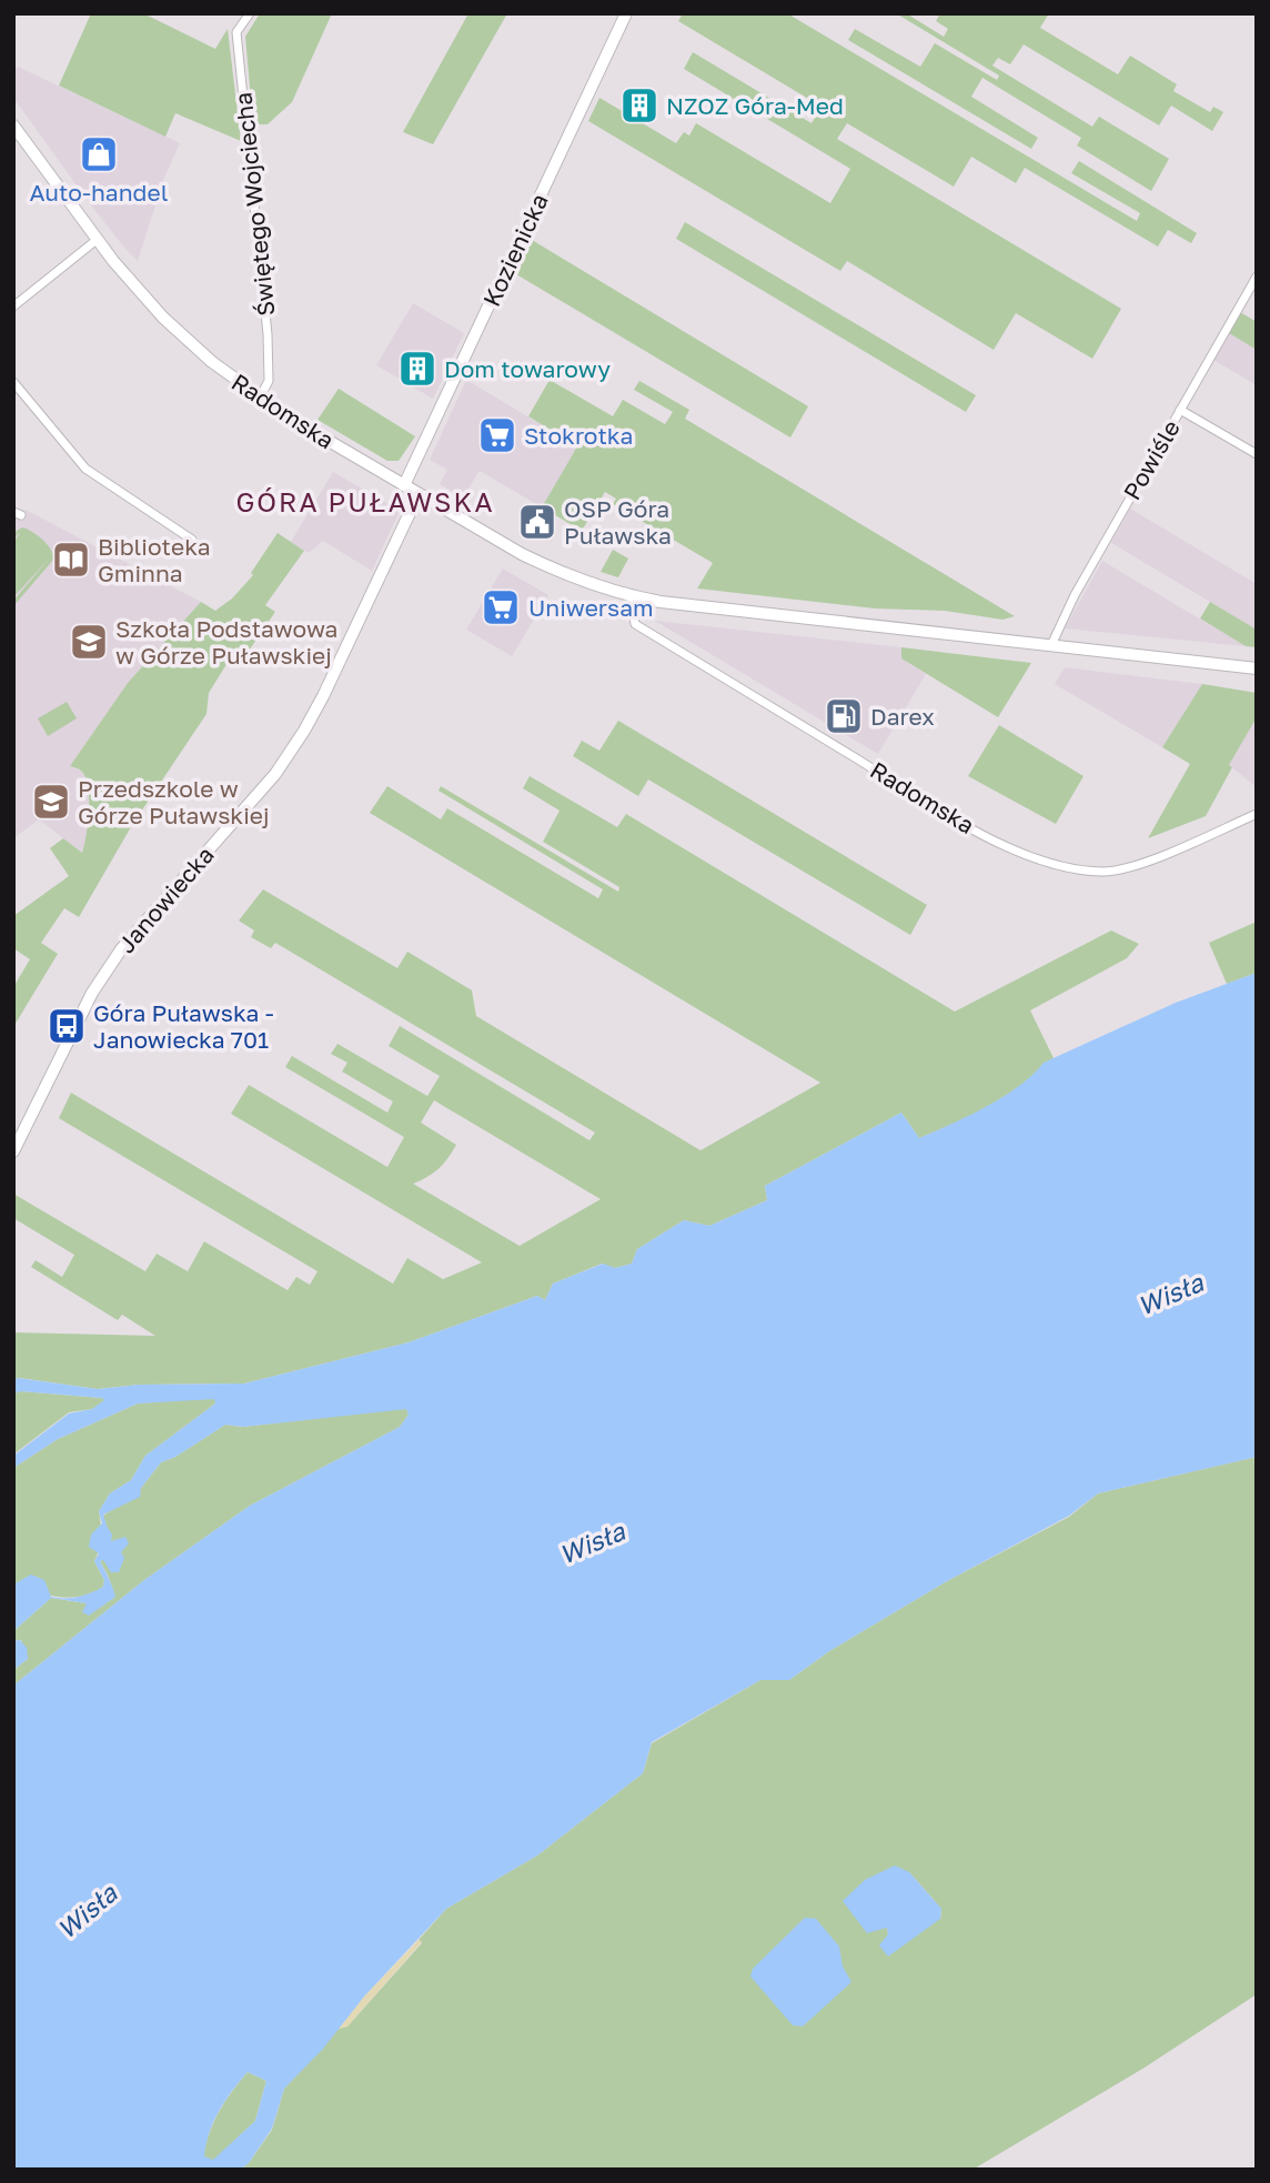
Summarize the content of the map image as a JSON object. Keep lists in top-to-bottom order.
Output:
{
  "streets": {
    "main road": ["Kozienicka", "Radomska", "Janowiecka"],
    "street": ["Świętego Wojciecha", "Powiśle"]
  },
  "crossings": [
    ["Świętego Wojciecha", "Radomska"],
    ["Kozienicka", "Radomska"],
    ["Radomska", "Powiśle"],
    ["Radomska", "Janowiecka"]
  ],
  "districts": ["GÓRA PUŁAWSKA"],
  "water": ["Wisła"],
  "places": {
    "building": ["NZOZ Góra-Med", "Dom towarowy"],
    "shop": ["Auto-handel"],
    "supermarket": ["Stokrotka", "Uniwersam"],
    "public building": ["OSP Góra Puławska"],
    "library": ["Biblioteka Gminna"],
    "school or university": ["Szkoła Podstawowa w Górze Puławskiej", "Przedszkole w Górze Puławskiej"],
    "fuel station": ["Darex"],
    "bus stop": ["Góra Puławska - Janowiecka 701"]
  }
}
